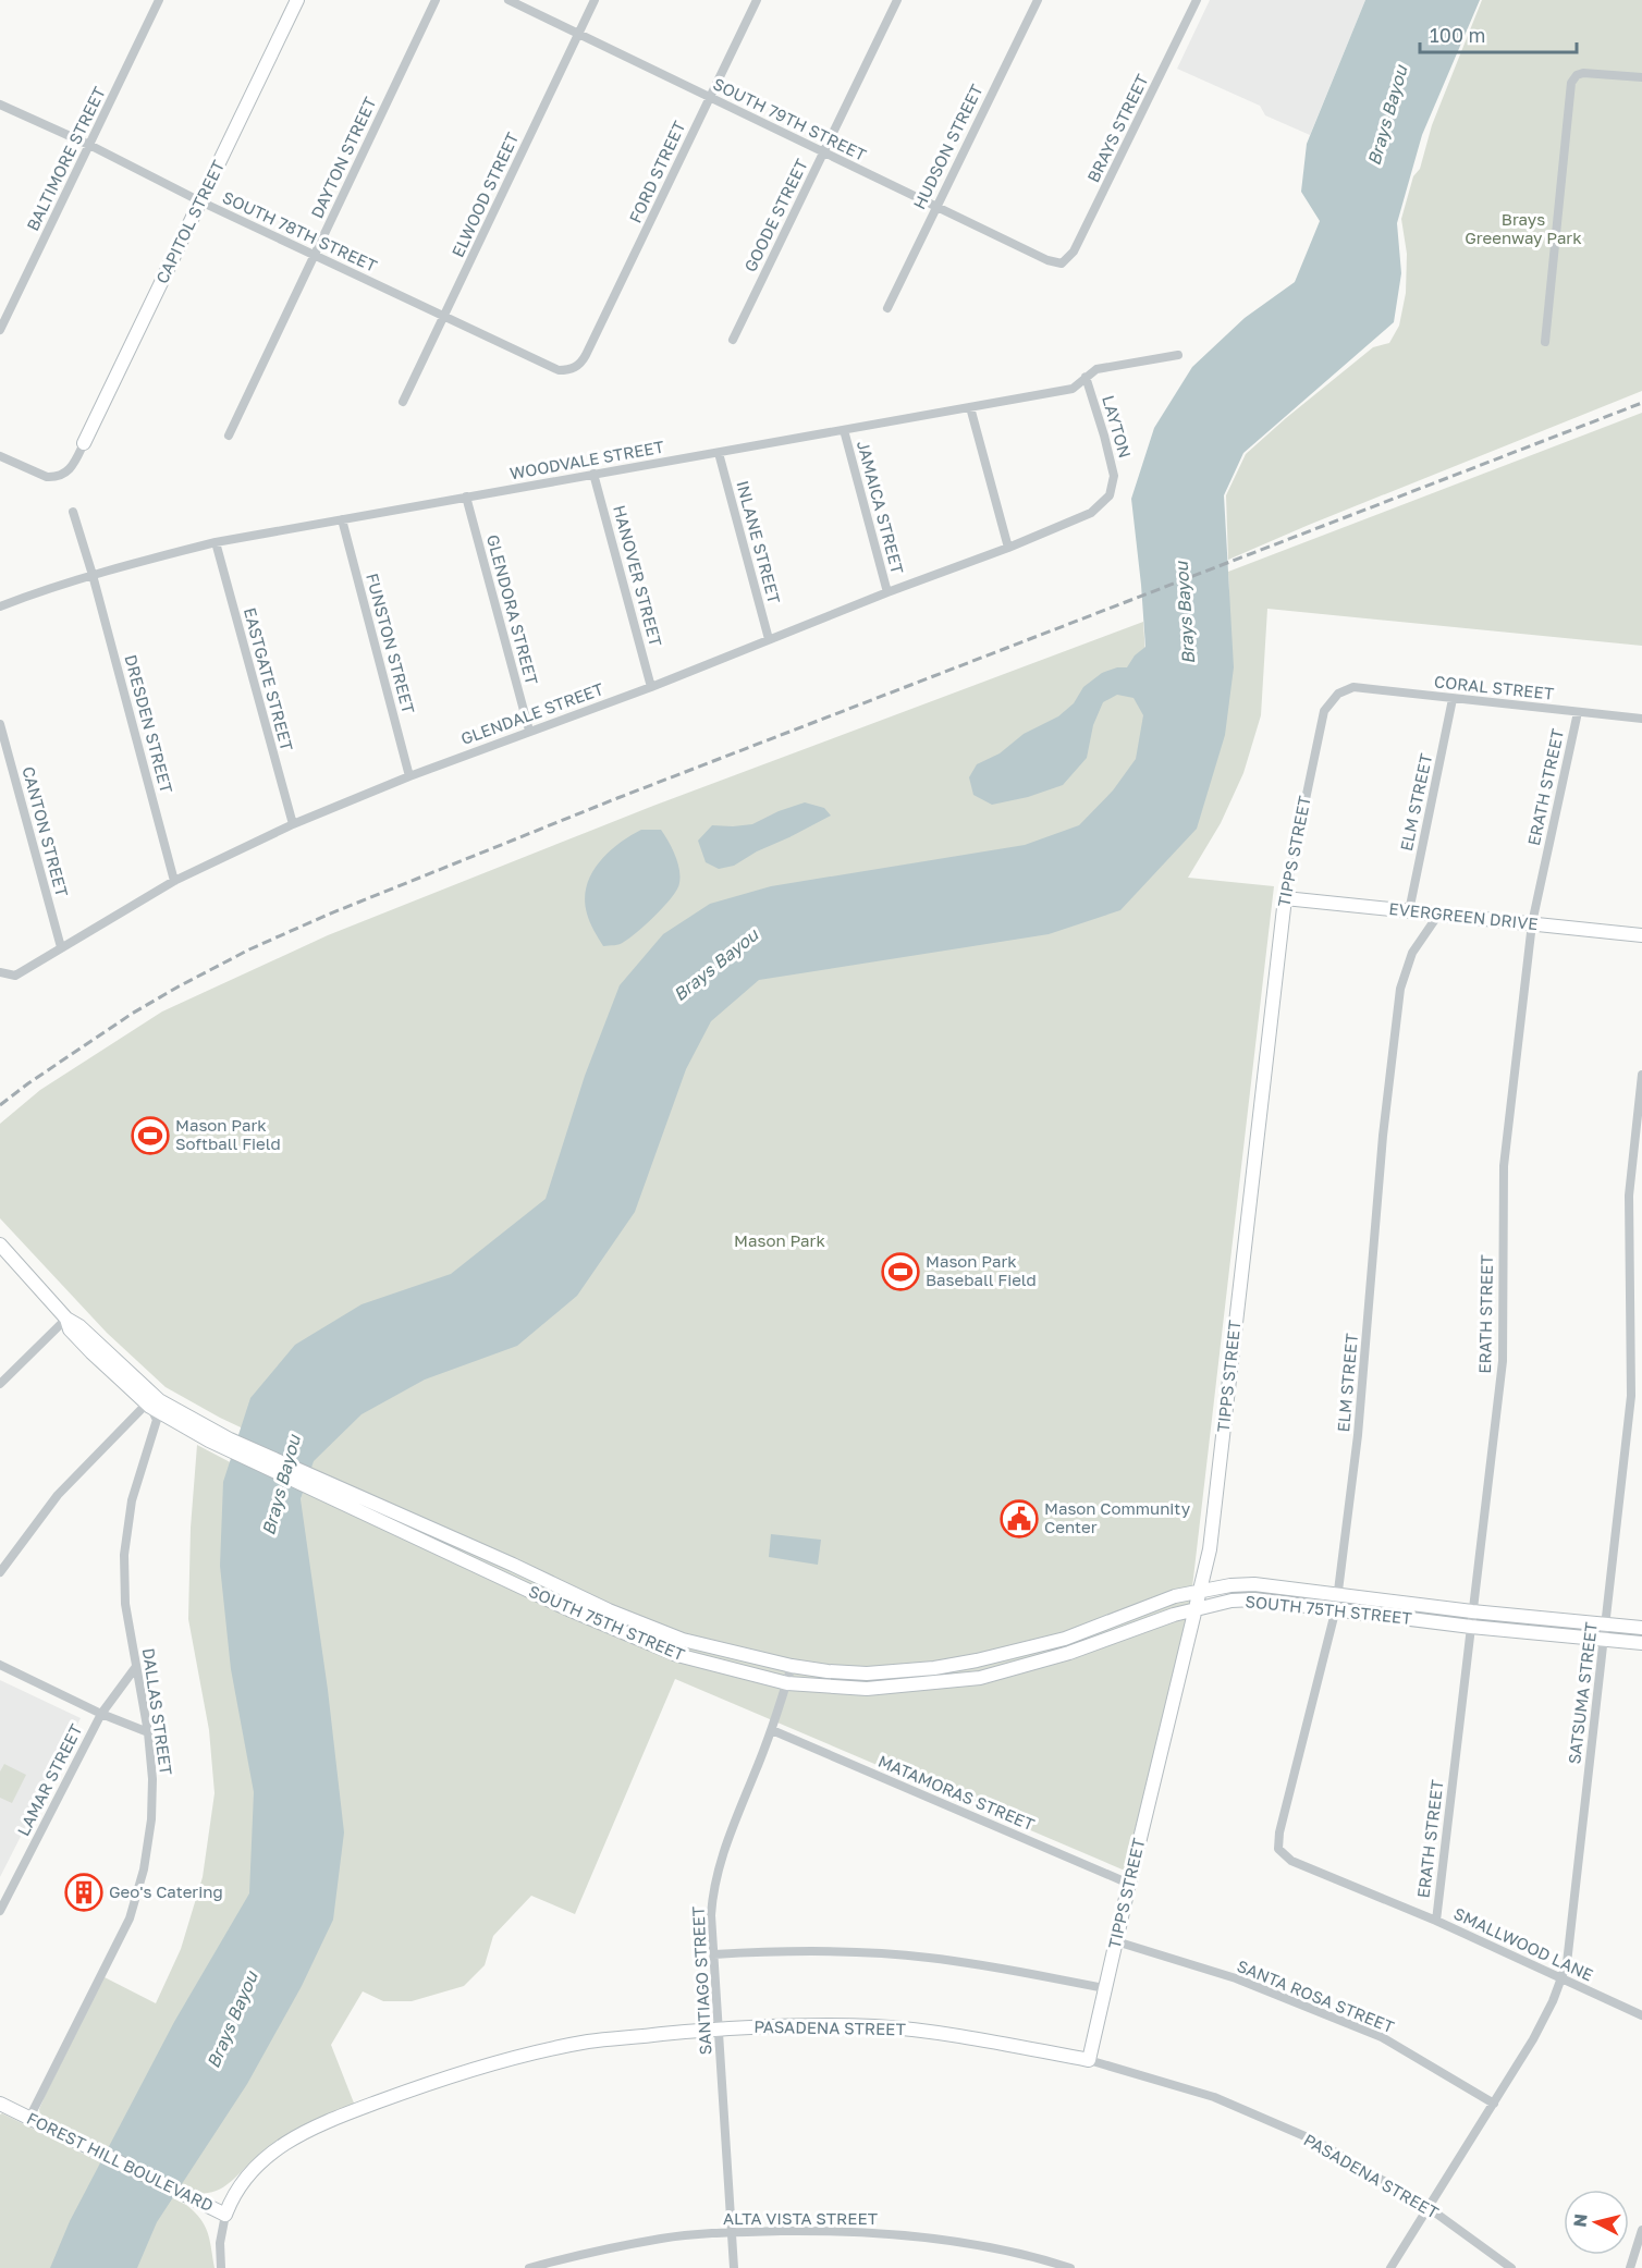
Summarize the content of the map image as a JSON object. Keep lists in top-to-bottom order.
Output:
{
  "streets": {
    "main road": [
      "CAPITOL STREET",
      "TIPPS STREET",
      "EVERGREEN DRIVE",
      "SOUTH 75TH STREET",
      "PASADENA STREET",
      "FOREST HILL BOULEVARD"
    ],
    "street": [
      "SOUTH 79TH STREET",
      "BRAYS STREET",
      "HUDSON STREET",
      "DAYTON STREET",
      "BALTIMORE STREET",
      "FORD STREET",
      "ELWOOD STREET",
      "GOODE STREET",
      "SOUTH 78TH STREET",
      "LAYTON",
      "WOODVALE STREET",
      "JAMAICA STREET",
      "INLANE STREET",
      "HANOVER STREET",
      "GLENDORA STREET",
      "FUNSTON STREET",
      "EASTGATE STREET",
      "CORAL STREET",
      "GLENDALE STREET",
      "DRESDEN STREET",
      "ERATH STREET",
      "ELM STREET",
      "CANTON STREET",
      "SATSUMA STREET",
      "DALLAS STREET",
      "LAMAR STREET",
      "MATAMORAS STREET",
      "SMALLWOOD LANE",
      "SANTIAGO STREET",
      "SANTA ROSA STREET",
      "ALTA VISTA STREET"
    ]
  },
  "crossings": [
    ["SOUTH 79TH STREET", "BRAYS STREET"],
    ["SOUTH 79TH STREET", "HUDSON STREET"],
    ["SOUTH 79TH STREET", "FORD STREET"],
    ["SOUTH 79TH STREET", "ELWOOD STREET"],
    ["SOUTH 79TH STREET", "GOODE STREET"],
    ["DAYTON STREET", "SOUTH 78TH STREET"],
    ["BALTIMORE STREET", "SOUTH 78TH STREET"],
    ["FORD STREET", "SOUTH 78TH STREET"],
    ["ELWOOD STREET", "SOUTH 78TH STREET"],
    ["CAPITOL STREET", "SOUTH 78TH STREET"],
    ["LAYTON", "WOODVALE STREET"],
    ["LAYTON", "GLENDALE STREET"],
    ["WOODVALE STREET", "JAMAICA STREET"],
    ["WOODVALE STREET", "INLANE STREET"],
    ["WOODVALE STREET", "HANOVER STREET"],
    ["WOODVALE STREET", "GLENDORA STREET"],
    ["WOODVALE STREET", "FUNSTON STREET"],
    ["WOODVALE STREET", "EASTGATE STREET"],
    ["WOODVALE STREET", "DRESDEN STREET"],
    ["JAMAICA STREET", "GLENDALE STREET"],
    ["INLANE STREET", "GLENDALE STREET"],
    ["HANOVER STREET", "GLENDALE STREET"],
    ["GLENDORA STREET", "GLENDALE STREET"],
    ["FUNSTON STREET", "GLENDALE STREET"],
    ["EASTGATE STREET", "GLENDALE STREET"],
    ["CORAL STREET", "ERATH STREET"],
    ["CORAL STREET", "ELM STREET"],
    ["CORAL STREET", "TIPPS STREET"],
    ["GLENDALE STREET", "DRESDEN STREET"],
    ["GLENDALE STREET", "CANTON STREET"],
    ["ERATH STREET", "EVERGREEN DRIVE"],
    ["ERATH STREET", "SOUTH 75TH STREET"],
    ["ERATH STREET", "SMALLWOOD LANE"],
    ["ELM STREET", "EVERGREEN DRIVE"],
    ["ELM STREET", "SOUTH 75TH STREET"],
    ["ELM STREET", "SMALLWOOD LANE"],
    ["TIPPS STREET", "EVERGREEN DRIVE"],
    ["TIPPS STREET", "SOUTH 75TH STREET"],
    ["TIPPS STREET", "MATAMORAS STREET"],
    ["TIPPS STREET", "SANTA ROSA STREET"],
    ["TIPPS STREET", "PASADENA STREET"],
    ["SOUTH 75TH STREET", "SATSUMA STREET"],
    ["SOUTH 75TH STREET", "DALLAS STREET"],
    ["SOUTH 75TH STREET", "SANTIAGO STREET"],
    ["SATSUMA STREET", "SMALLWOOD LANE"],
    ["SATSUMA STREET", "SANTA ROSA STREET"],
    ["SATSUMA STREET", "PASADENA STREET"],
    ["DALLAS STREET", "LAMAR STREET"],
    ["DALLAS STREET", "FOREST HILL BOULEVARD"],
    ["MATAMORAS STREET", "SANTIAGO STREET"],
    ["SANTIAGO STREET", "PASADENA STREET"],
    ["SANTIAGO STREET", "ALTA VISTA STREET"],
    ["PASADENA STREET", "FOREST HILL BOULEVARD"]
  ],
  "water": ["Brays Bayou"],
  "parks": ["Brays Greenway Park", "Mason Park"],
  "places": {
    "sports": ["Mason Park Softball Field", "Mason Park Baseball Field"],
    "public building": ["Mason Community Center"],
    "building": ["Geo's Catering"]
  },
  "scale_bar": "100 m",
  "north": "left"
}
